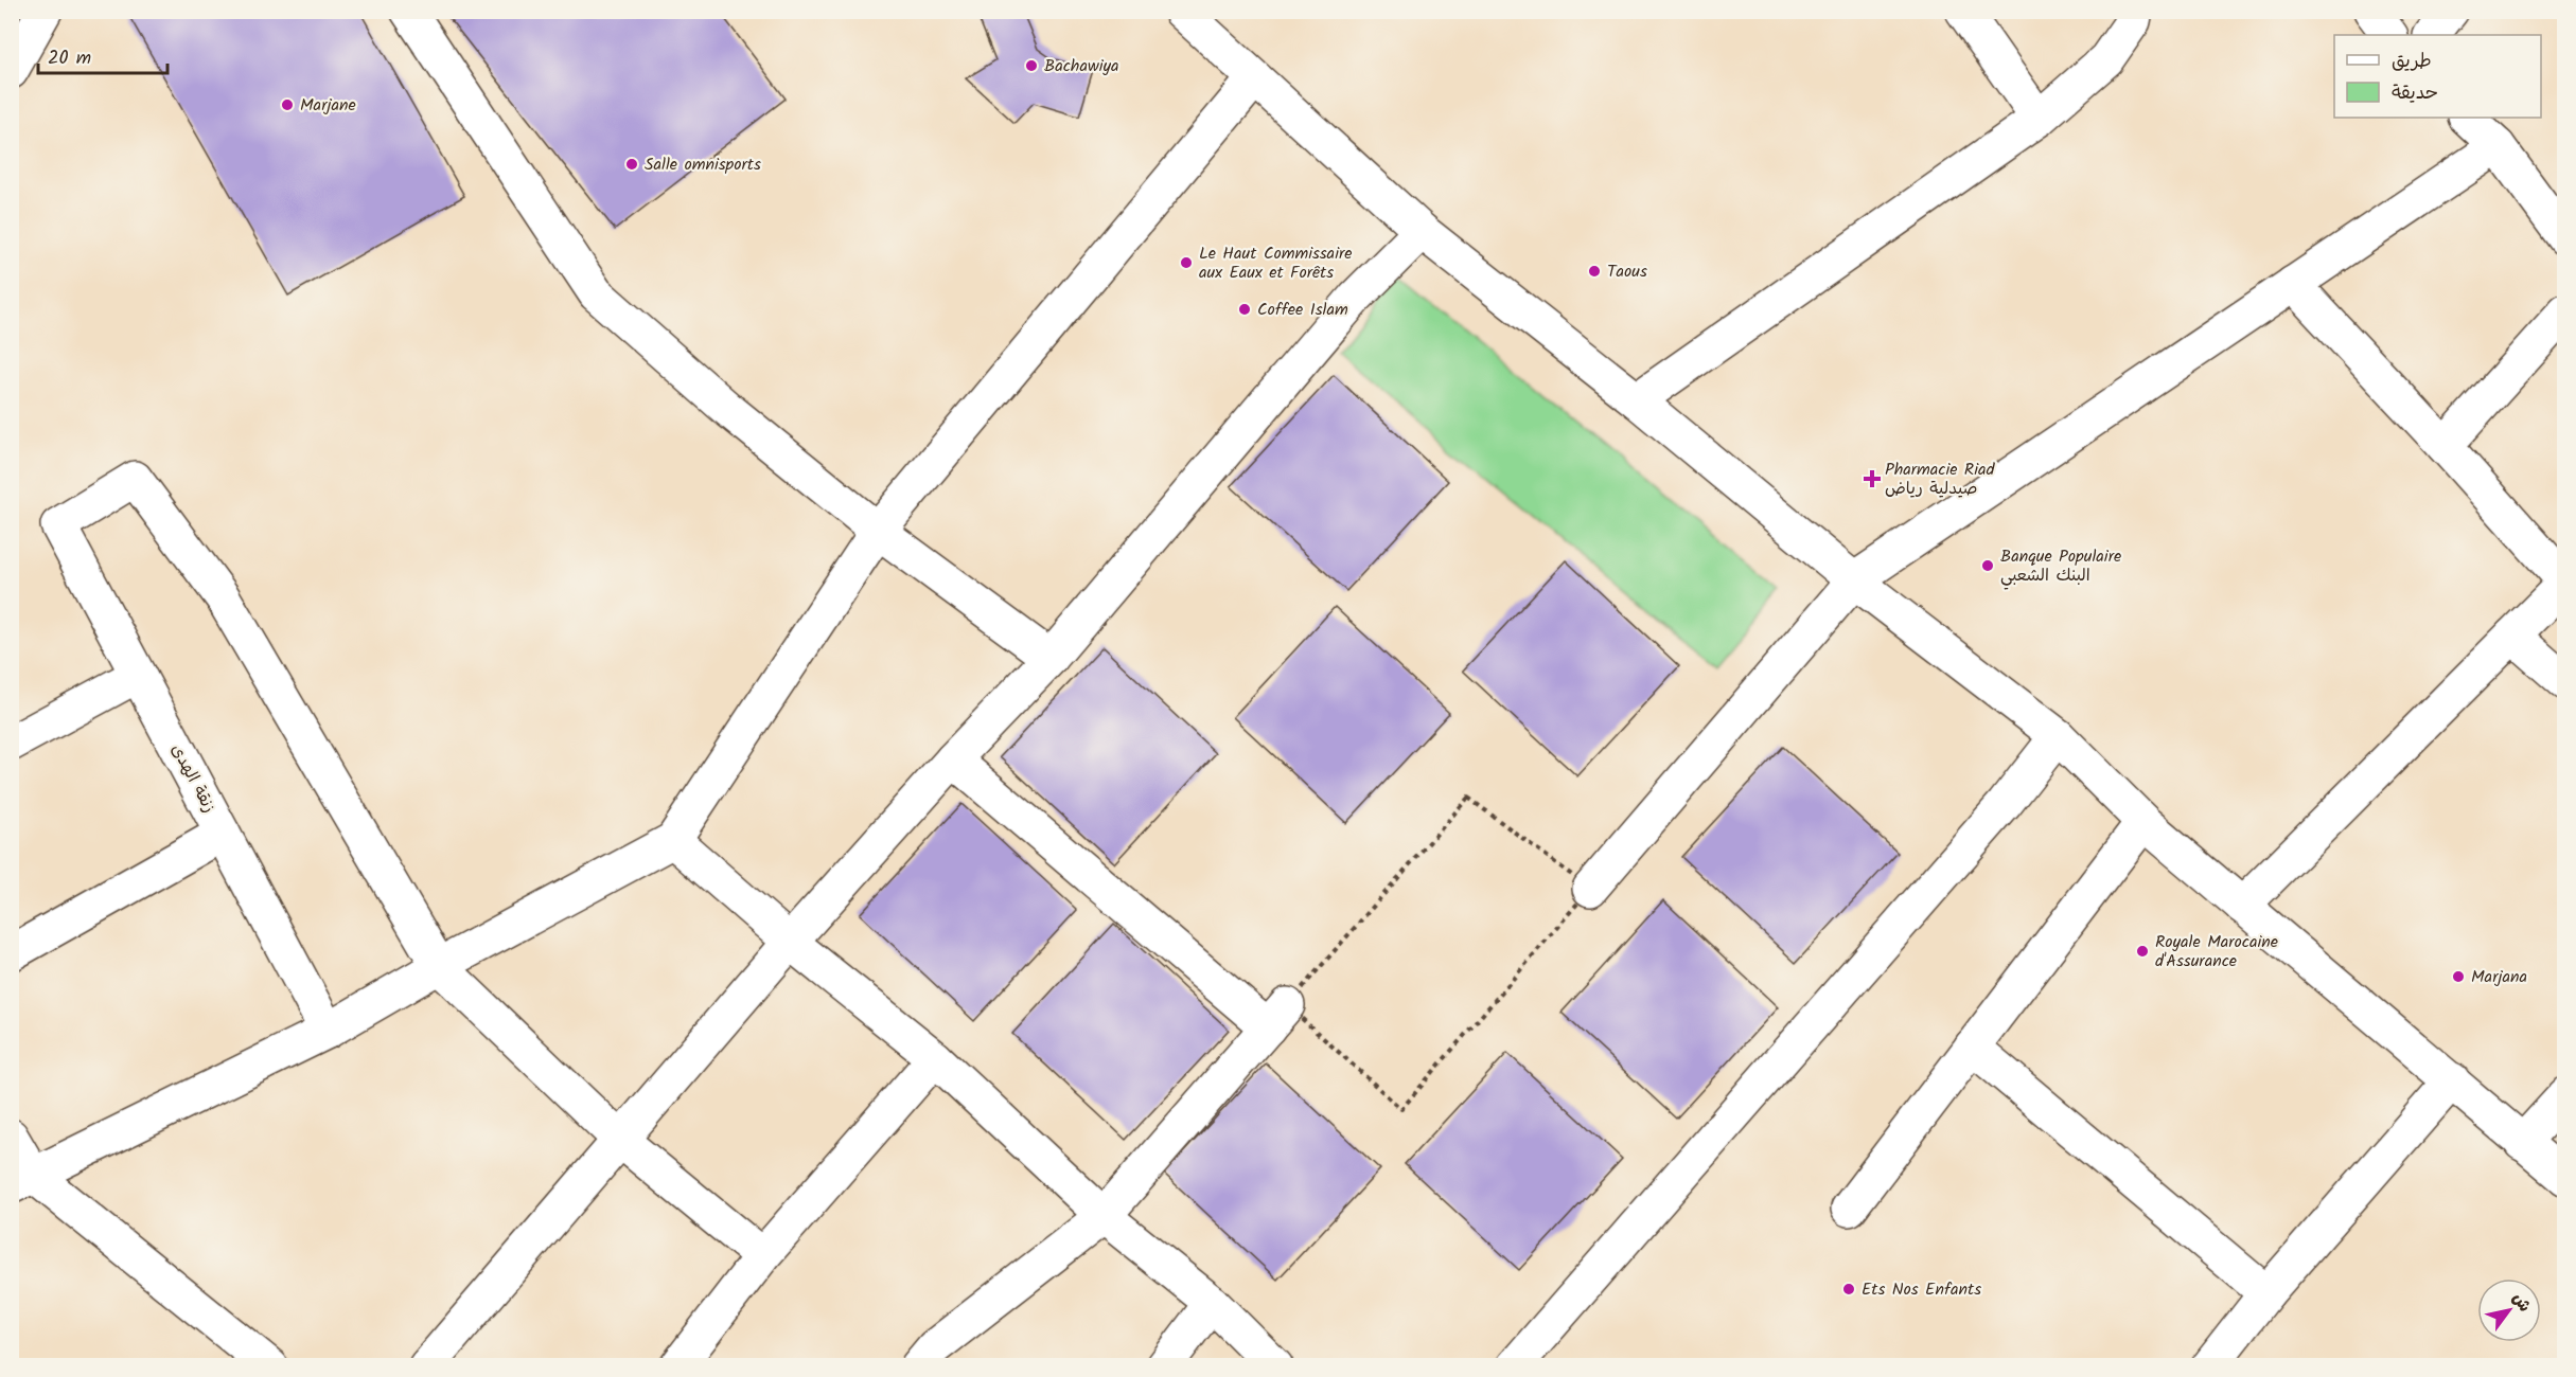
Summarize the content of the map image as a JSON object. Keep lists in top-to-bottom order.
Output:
{
  "streets": {
    "street": ["زنقة الهدى"]
  },
  "places": {
    "other": [
      "Bachawiya",
      "Marjane",
      "Salle omnisports",
      "Le Haut Commissaire aux Eaux et Forêts",
      "Taous",
      "Coffee Islam",
      "Banque Populaire البنك الشعبي",
      "Royale Marocaine d'Assurance",
      "Marjana",
      "Ets Nos Enfants"
    ],
    "health": ["Pharmacie Riad صيدلية رياض"]
  },
  "legend": ["طريق", "حديقة"],
  "scale_bar": "20 m",
  "north": "top right"
}
